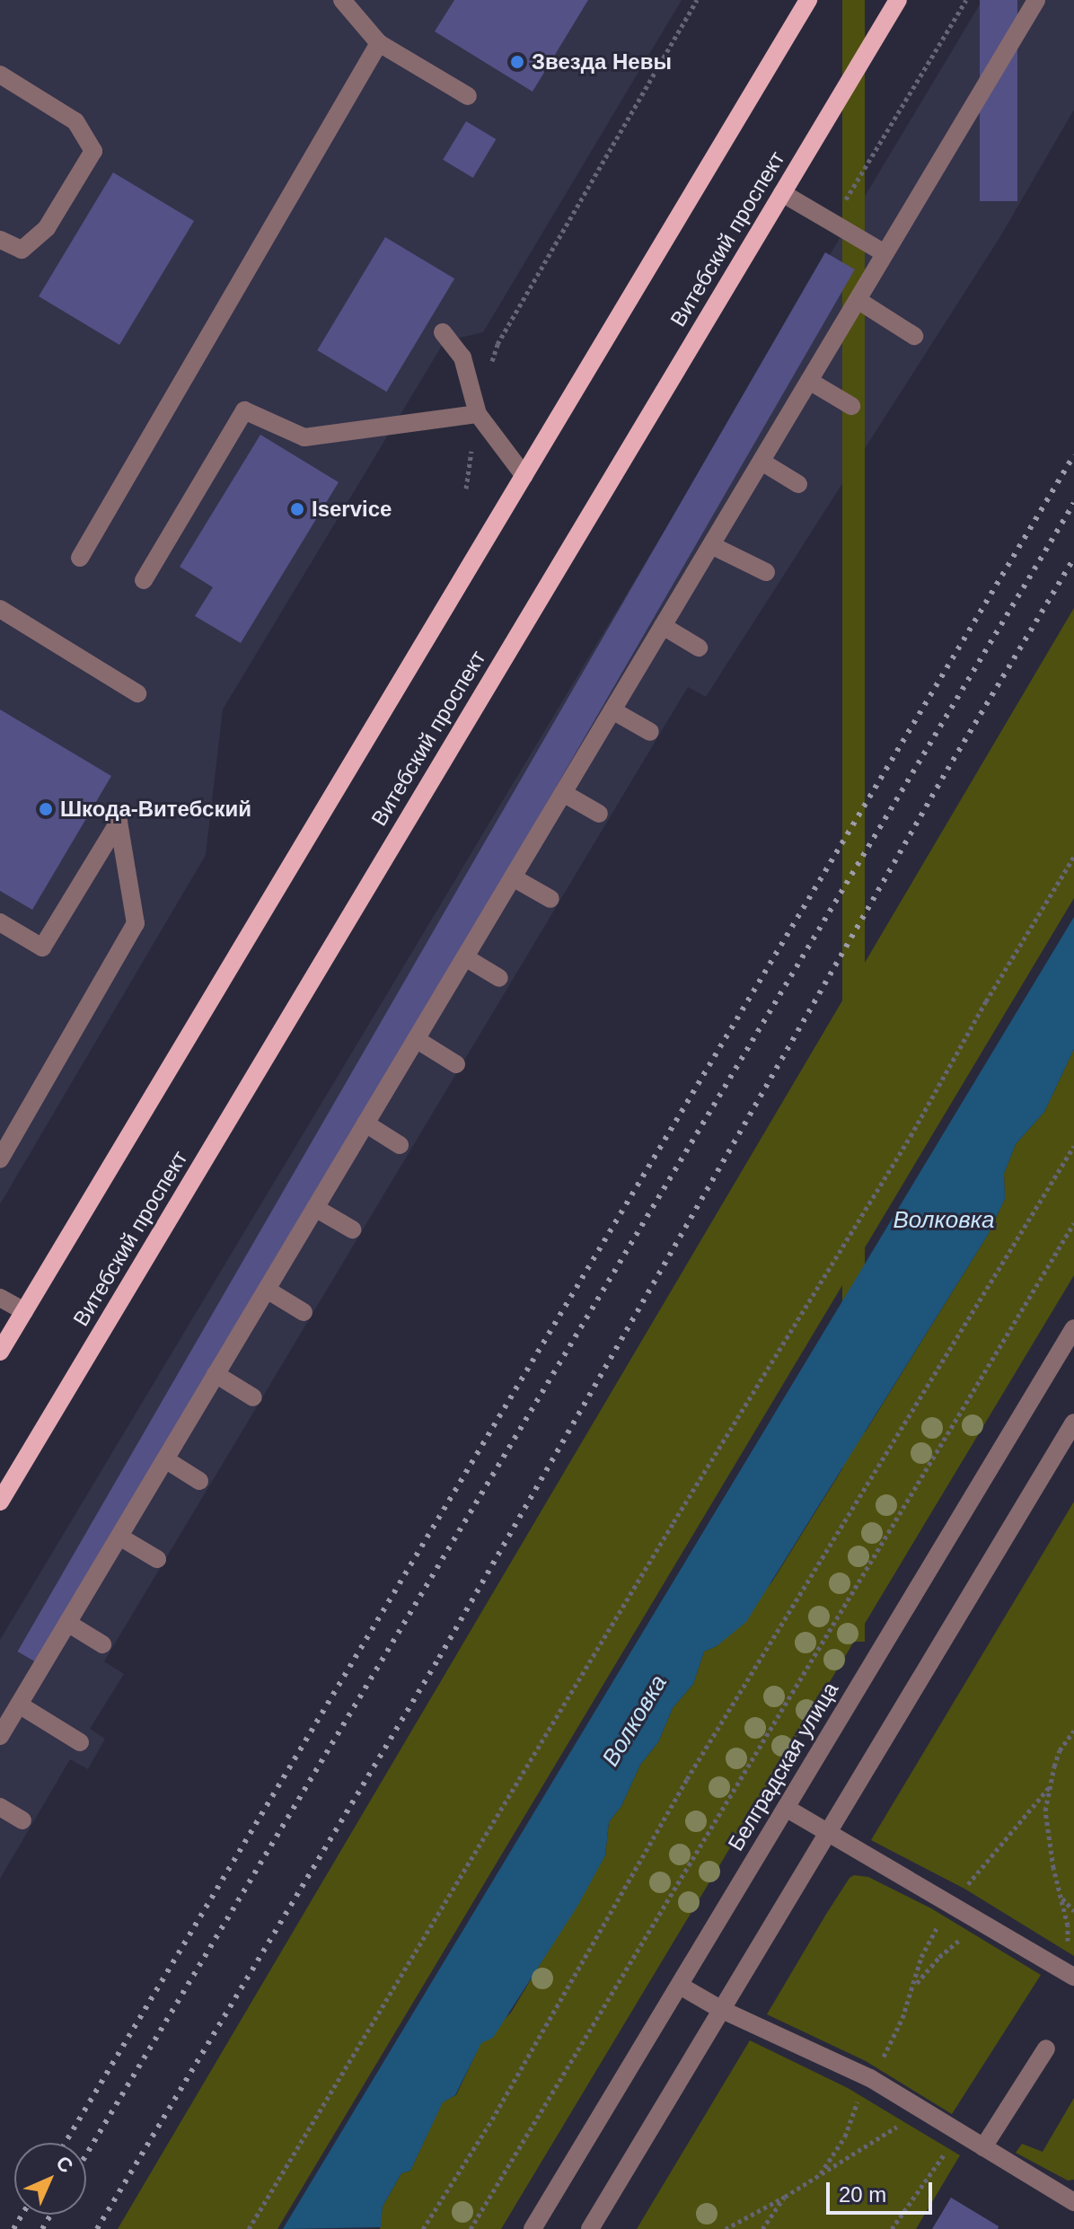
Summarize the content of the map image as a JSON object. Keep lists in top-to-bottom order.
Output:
{
  "streets": {
    "main road": ["Витебский проспект"],
    "street": ["Белградская улица"]
  },
  "water": ["Волковка"],
  "places": ["Звезда Невы", "Iservice", "Шкода-Витебский"],
  "scale_bar": "20 m",
  "north": "top right"
}
